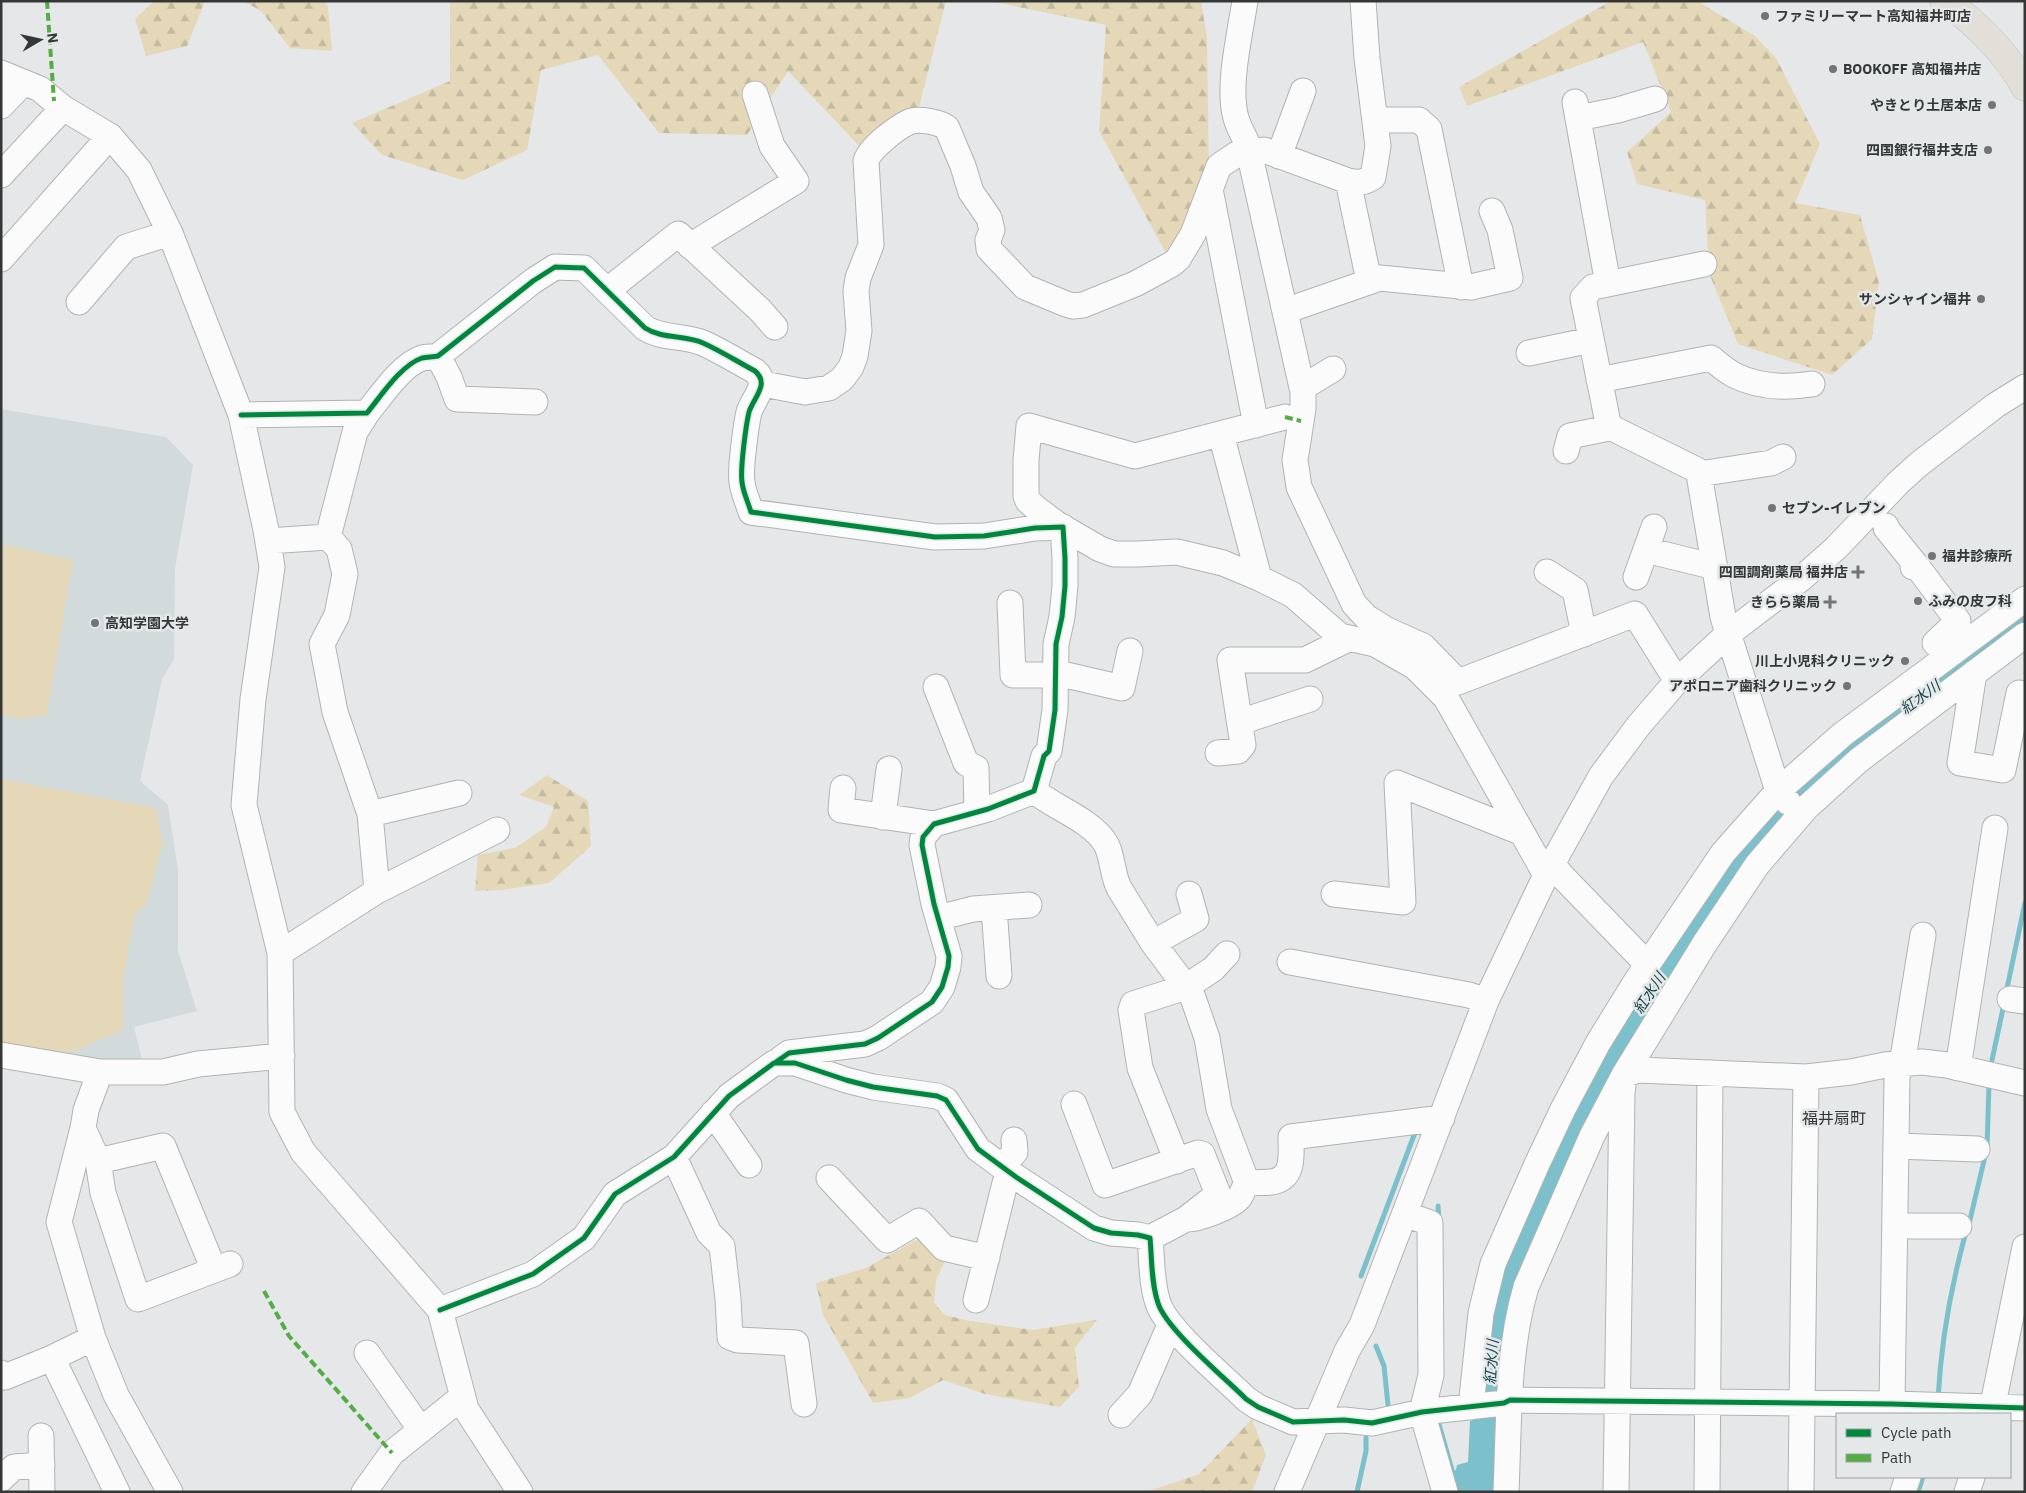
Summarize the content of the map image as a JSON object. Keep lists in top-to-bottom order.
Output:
{
  "districts": ["福井扇町"],
  "water": ["紅水川"],
  "places": {
    "other": [
      "ファミリーマート高知福井町店",
      "BOOKOFF 高知福井店",
      "やきとり土居本店",
      "四国銀行福井支店",
      "サンシャイン福井",
      "セブン-イレブン",
      "福井診療所",
      "ふみの皮フ科",
      "高知学園大学",
      "川上小児科クリニック",
      "アポロニア歯科クリニック"
    ],
    "health": ["四国調剤薬局 福井店", "きらら薬局"]
  },
  "legend": ["Cycle path", "Path"],
  "north": "right"
}
